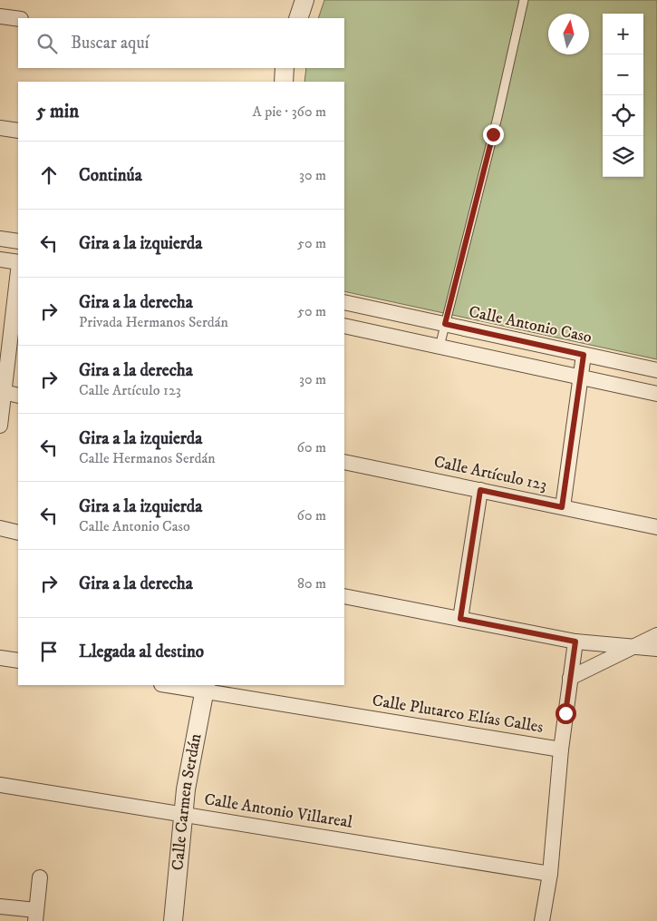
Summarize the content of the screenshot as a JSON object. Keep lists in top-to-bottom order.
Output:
{
  "streets": {
    "street": [
      "Calle Antonio Caso",
      "Calle Artículo 123",
      "Calle Plutarco Elías Calles",
      "Calle Carmen Serdán",
      "Calle Antonio Villareal"
    ]
  },
  "crossings": [
    ["Calle Plutarco Elías Calles", "Calle Carmen Serdán"],
    ["Calle Carmen Serdán", "Calle Antonio Villareal"]
  ],
  "north": "top",
  "page": {
    "map_buttons": ["+", "−"],
    "search": "Buscar aquí",
    "heading": ["5 min", "A pie · 360 m"],
    "list": [
      ["Continúa", "30 m"],
      ["Gira a la izquierda", "50 m"],
      ["Gira a la derecha", "Privada Hermanos Serdán", "50 m"],
      ["Gira a la derecha", "Calle Artículo 123", "30 m"],
      ["Gira a la izquierda", "Calle Hermanos Serdán", "60 m"],
      ["Gira a la izquierda", "Calle Antonio Caso", "60 m"],
      ["Gira a la derecha", "80 m"],
      "Llegada al destino"
    ]
  }
}
